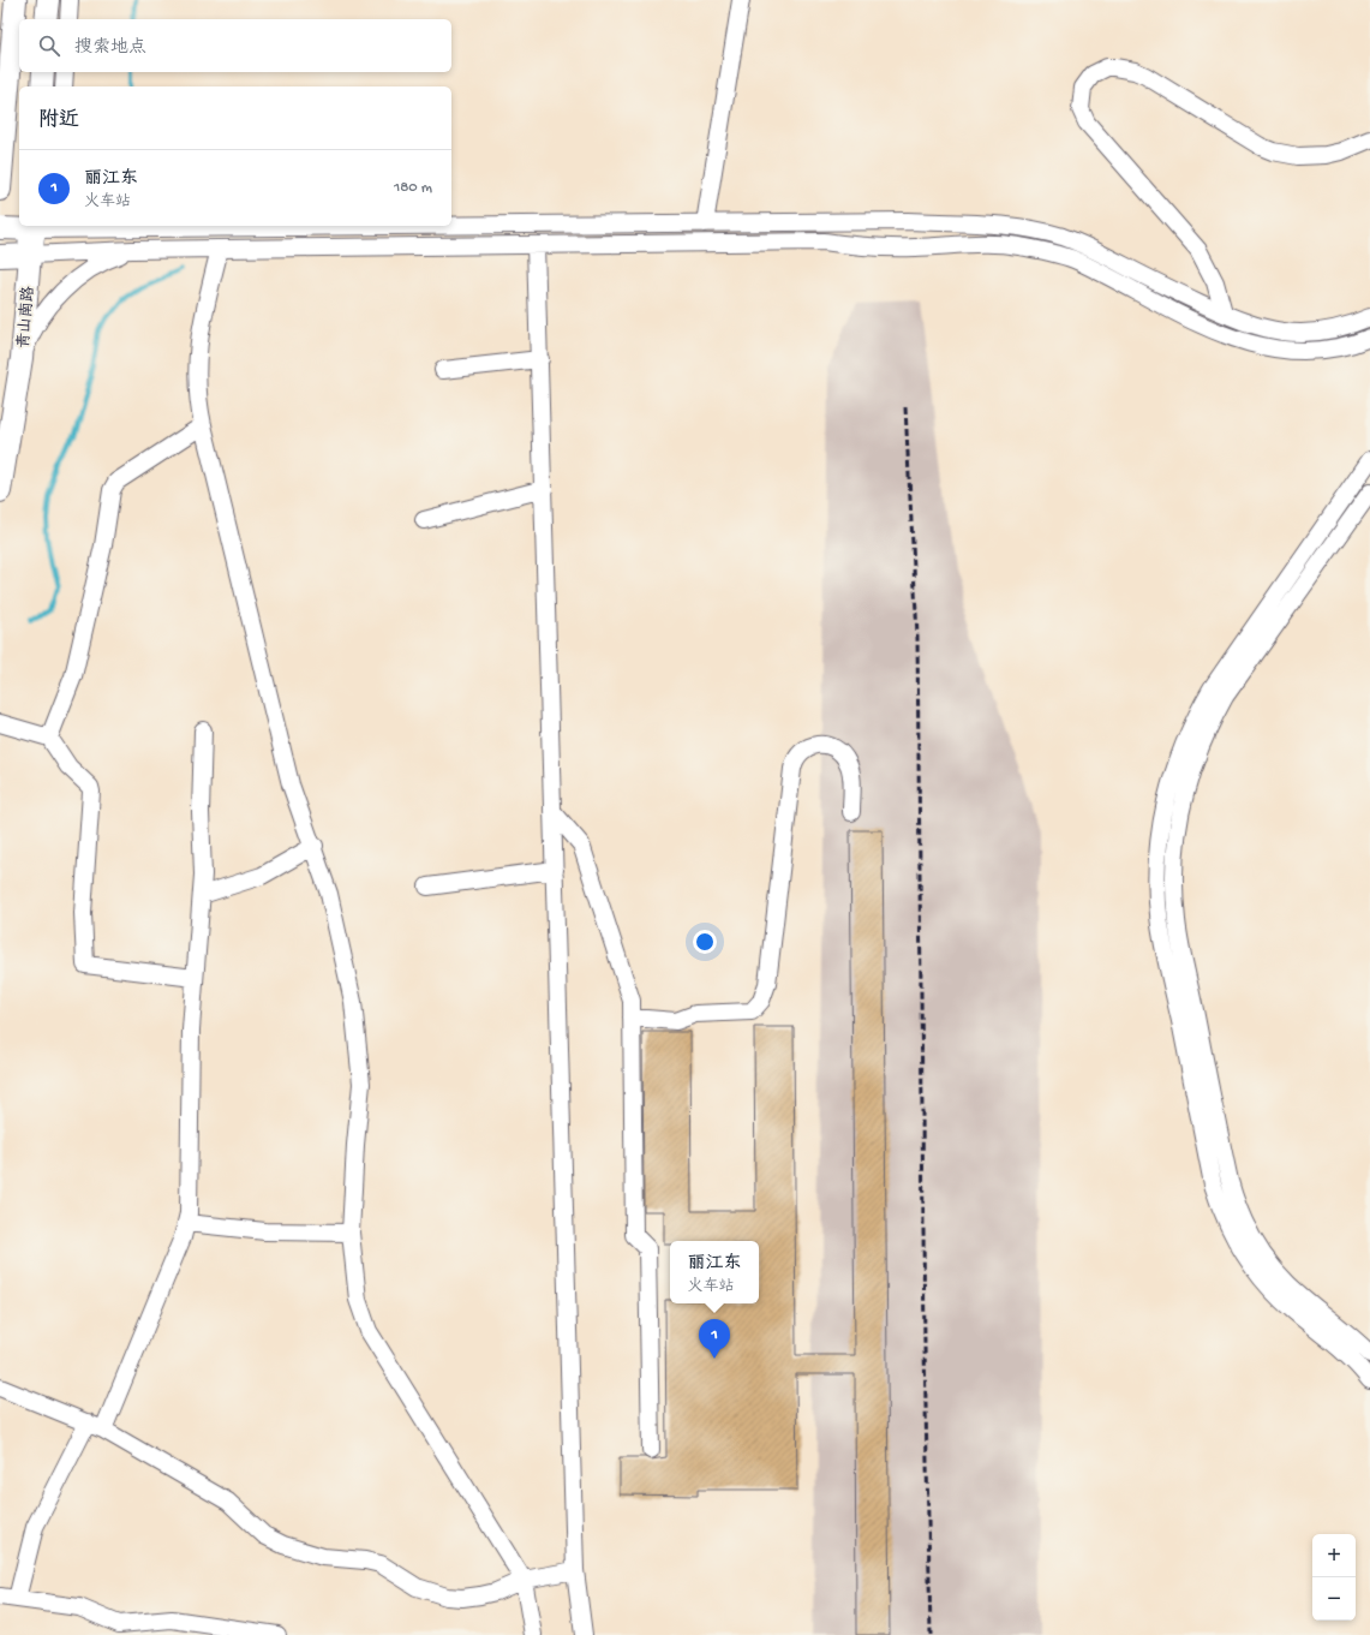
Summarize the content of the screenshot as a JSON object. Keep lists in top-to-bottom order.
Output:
{
  "streets": {
    "highway": ["青山南路"]
  },
  "page": {
    "search": "搜索地点",
    "heading": "附近",
    "list": [
      {
        "mark": "1",
        "name": "丽江东",
        "note": "火车站",
        "value": "180 m"
      }
    ],
    "popup": ["丽江东", "火车站"],
    "pins": "1",
    "map_buttons": ["+", "−"]
  }
}
